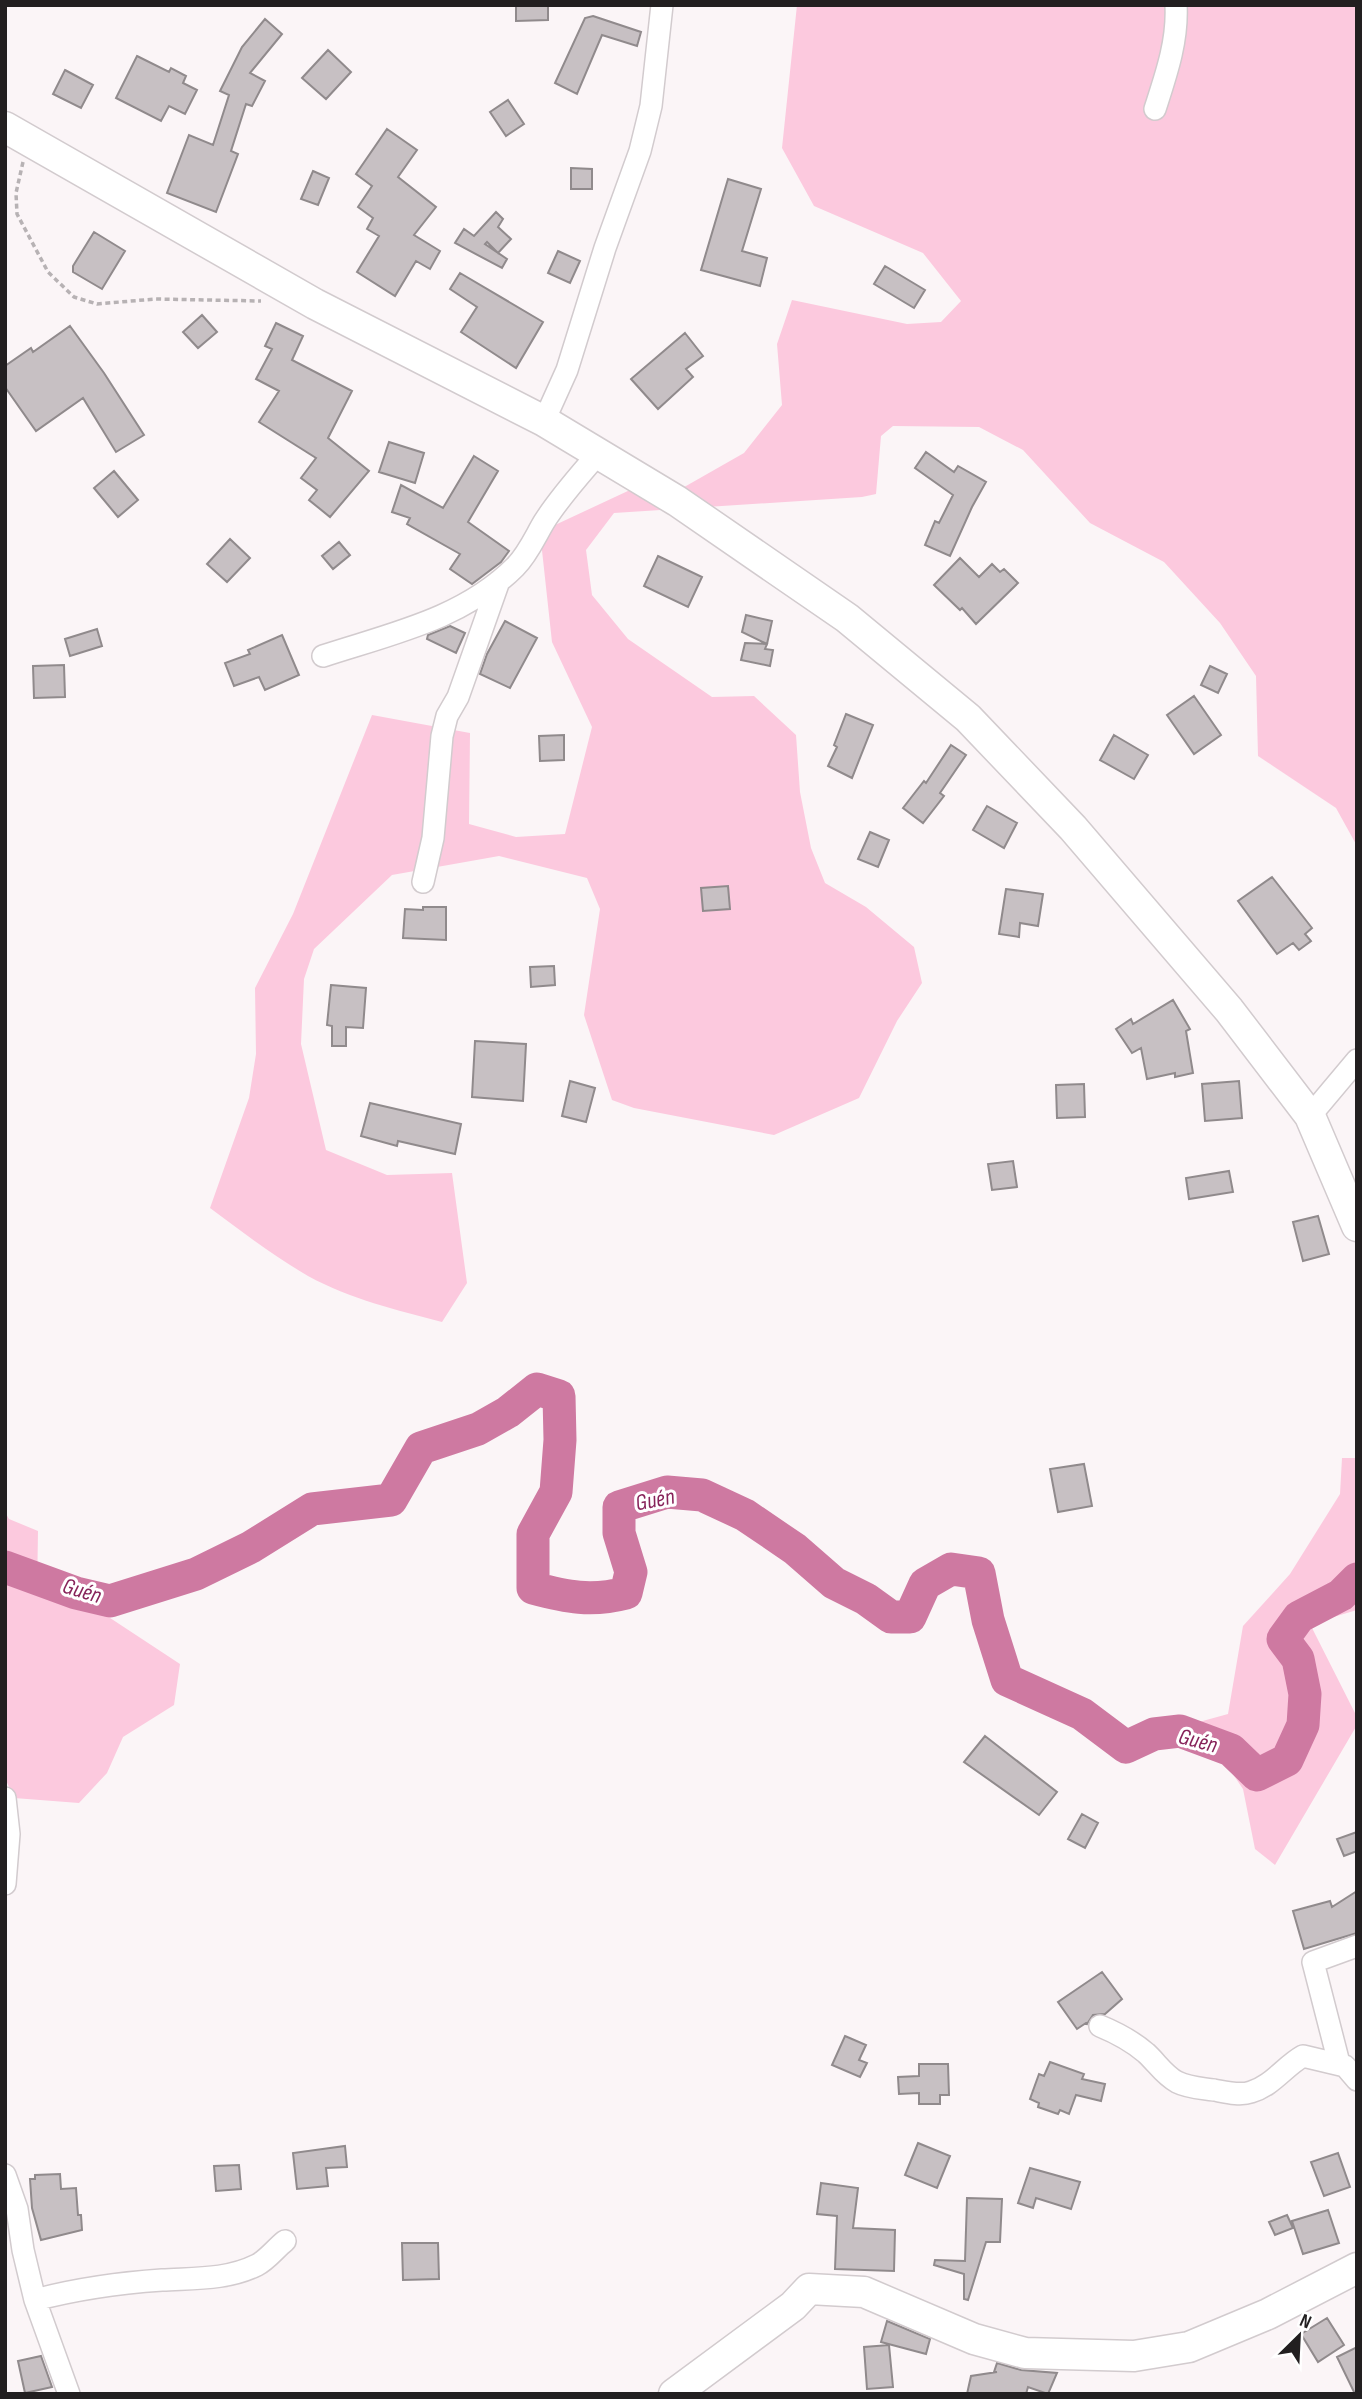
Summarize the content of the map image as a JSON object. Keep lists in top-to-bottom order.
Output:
{
  "water": ["Guén"],
  "north": "top right"
}
